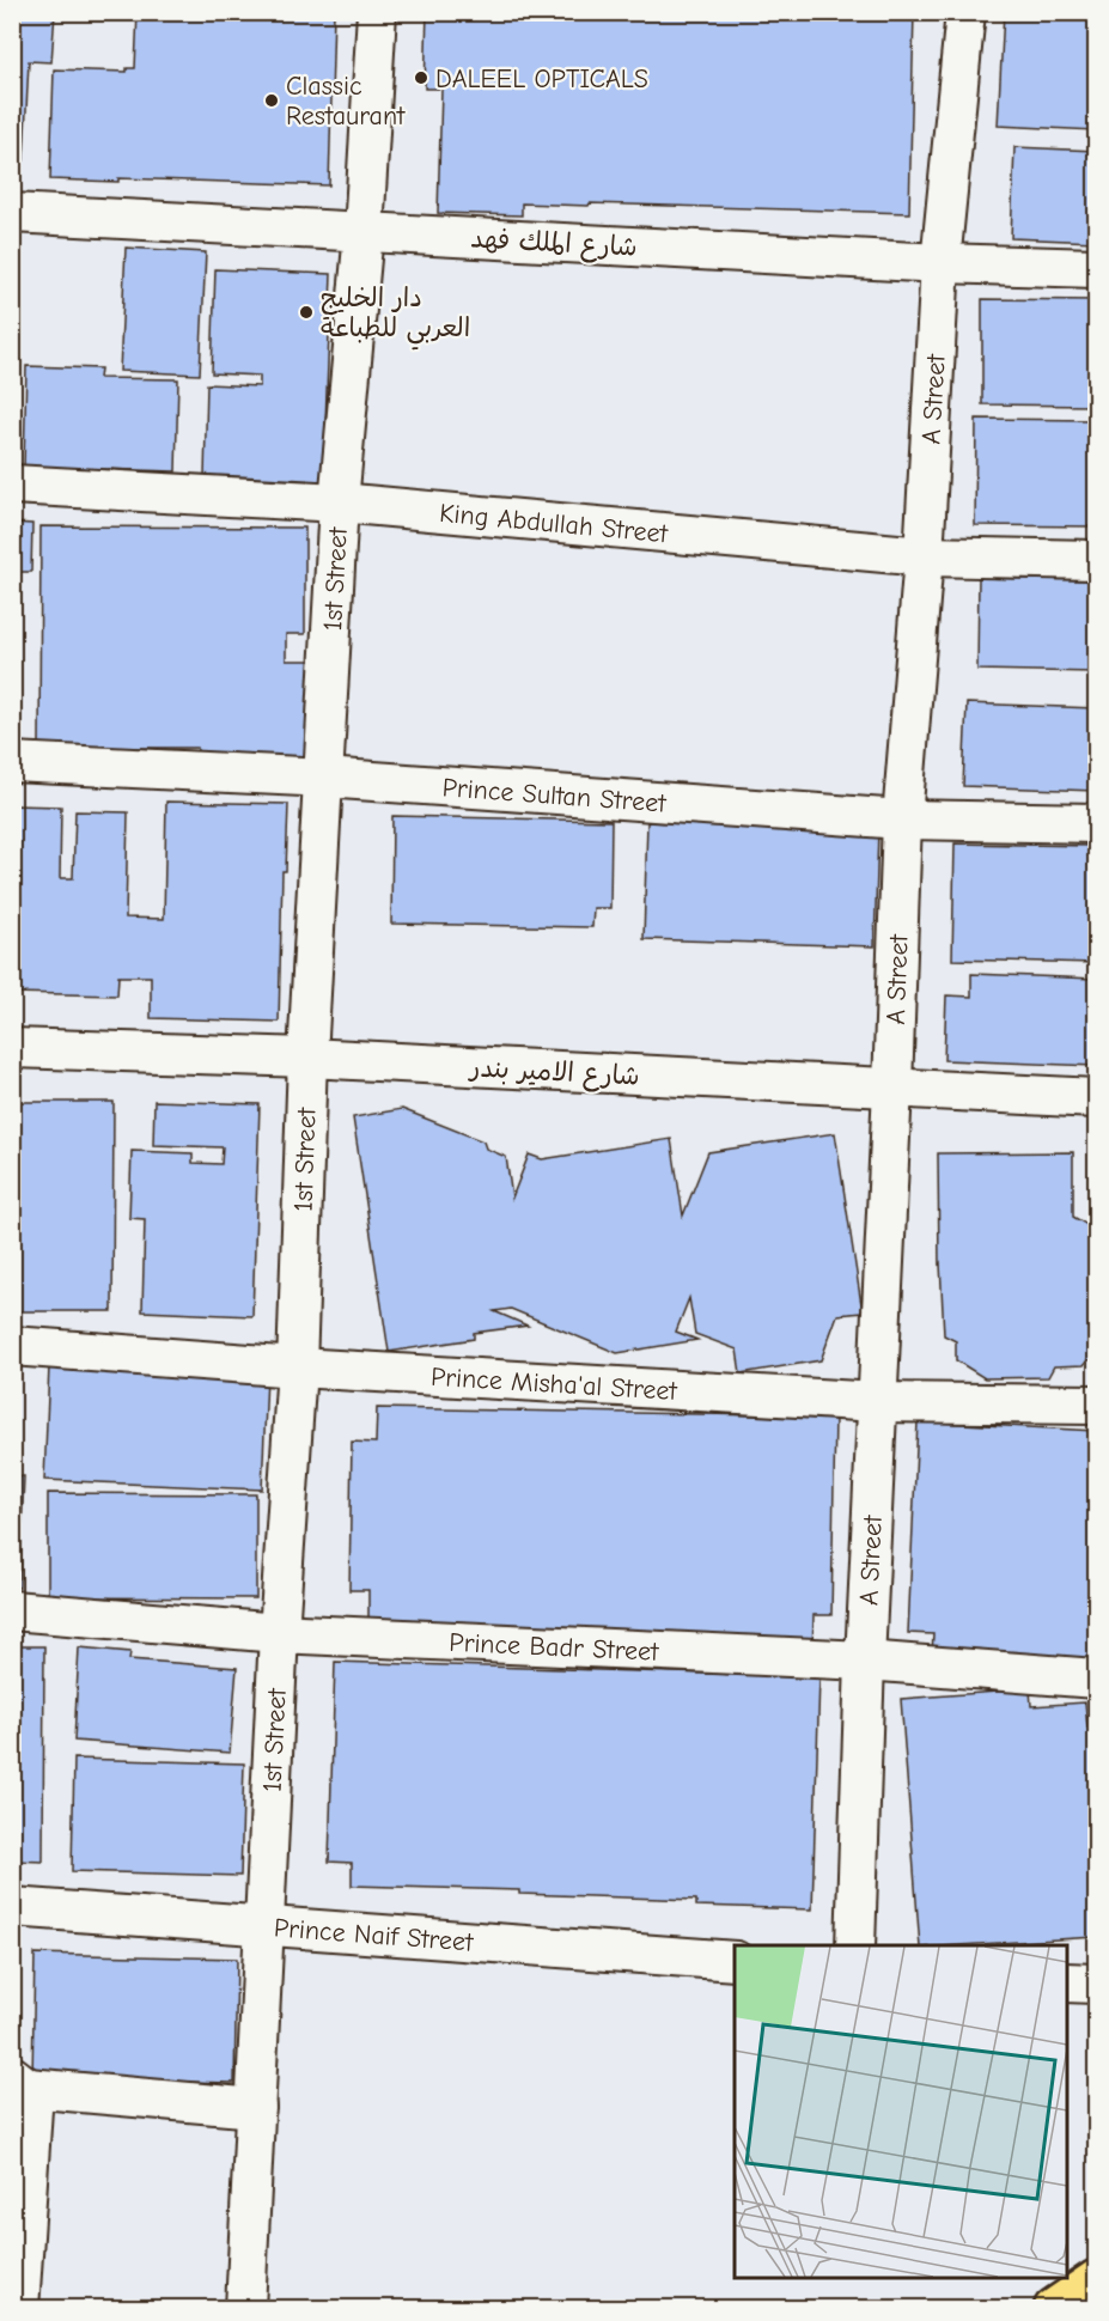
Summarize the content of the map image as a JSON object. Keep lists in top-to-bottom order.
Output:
{
  "streets": {
    "street": [
      "شارع الملك فهد",
      "A Street",
      "King Abdullah Street",
      "1st Street",
      "Prince Sultan Street",
      "شارع الامير بندر",
      "Prince Misha'al Street",
      "Prince Badr Street",
      "Prince Naif Street"
    ]
  },
  "crossings": [
    ["شارع الملك فهد", "A Street"],
    ["شارع الملك فهد", "1st Street"],
    ["A Street", "King Abdullah Street"],
    ["A Street", "Prince Sultan Street"],
    ["A Street", "شارع الامير بندر"],
    ["A Street", "Prince Misha'al Street"],
    ["A Street", "Prince Badr Street"],
    ["King Abdullah Street", "1st Street"],
    ["1st Street", "Prince Sultan Street"],
    ["1st Street", "شارع الامير بندر"],
    ["1st Street", "Prince Misha'al Street"],
    ["1st Street", "Prince Badr Street"],
    ["1st Street", "Prince Naif Street"]
  ],
  "places": ["DALEEL OPTICALS", "Classic Restaurant", "دار الخليج العربي للطباعة"]
}
